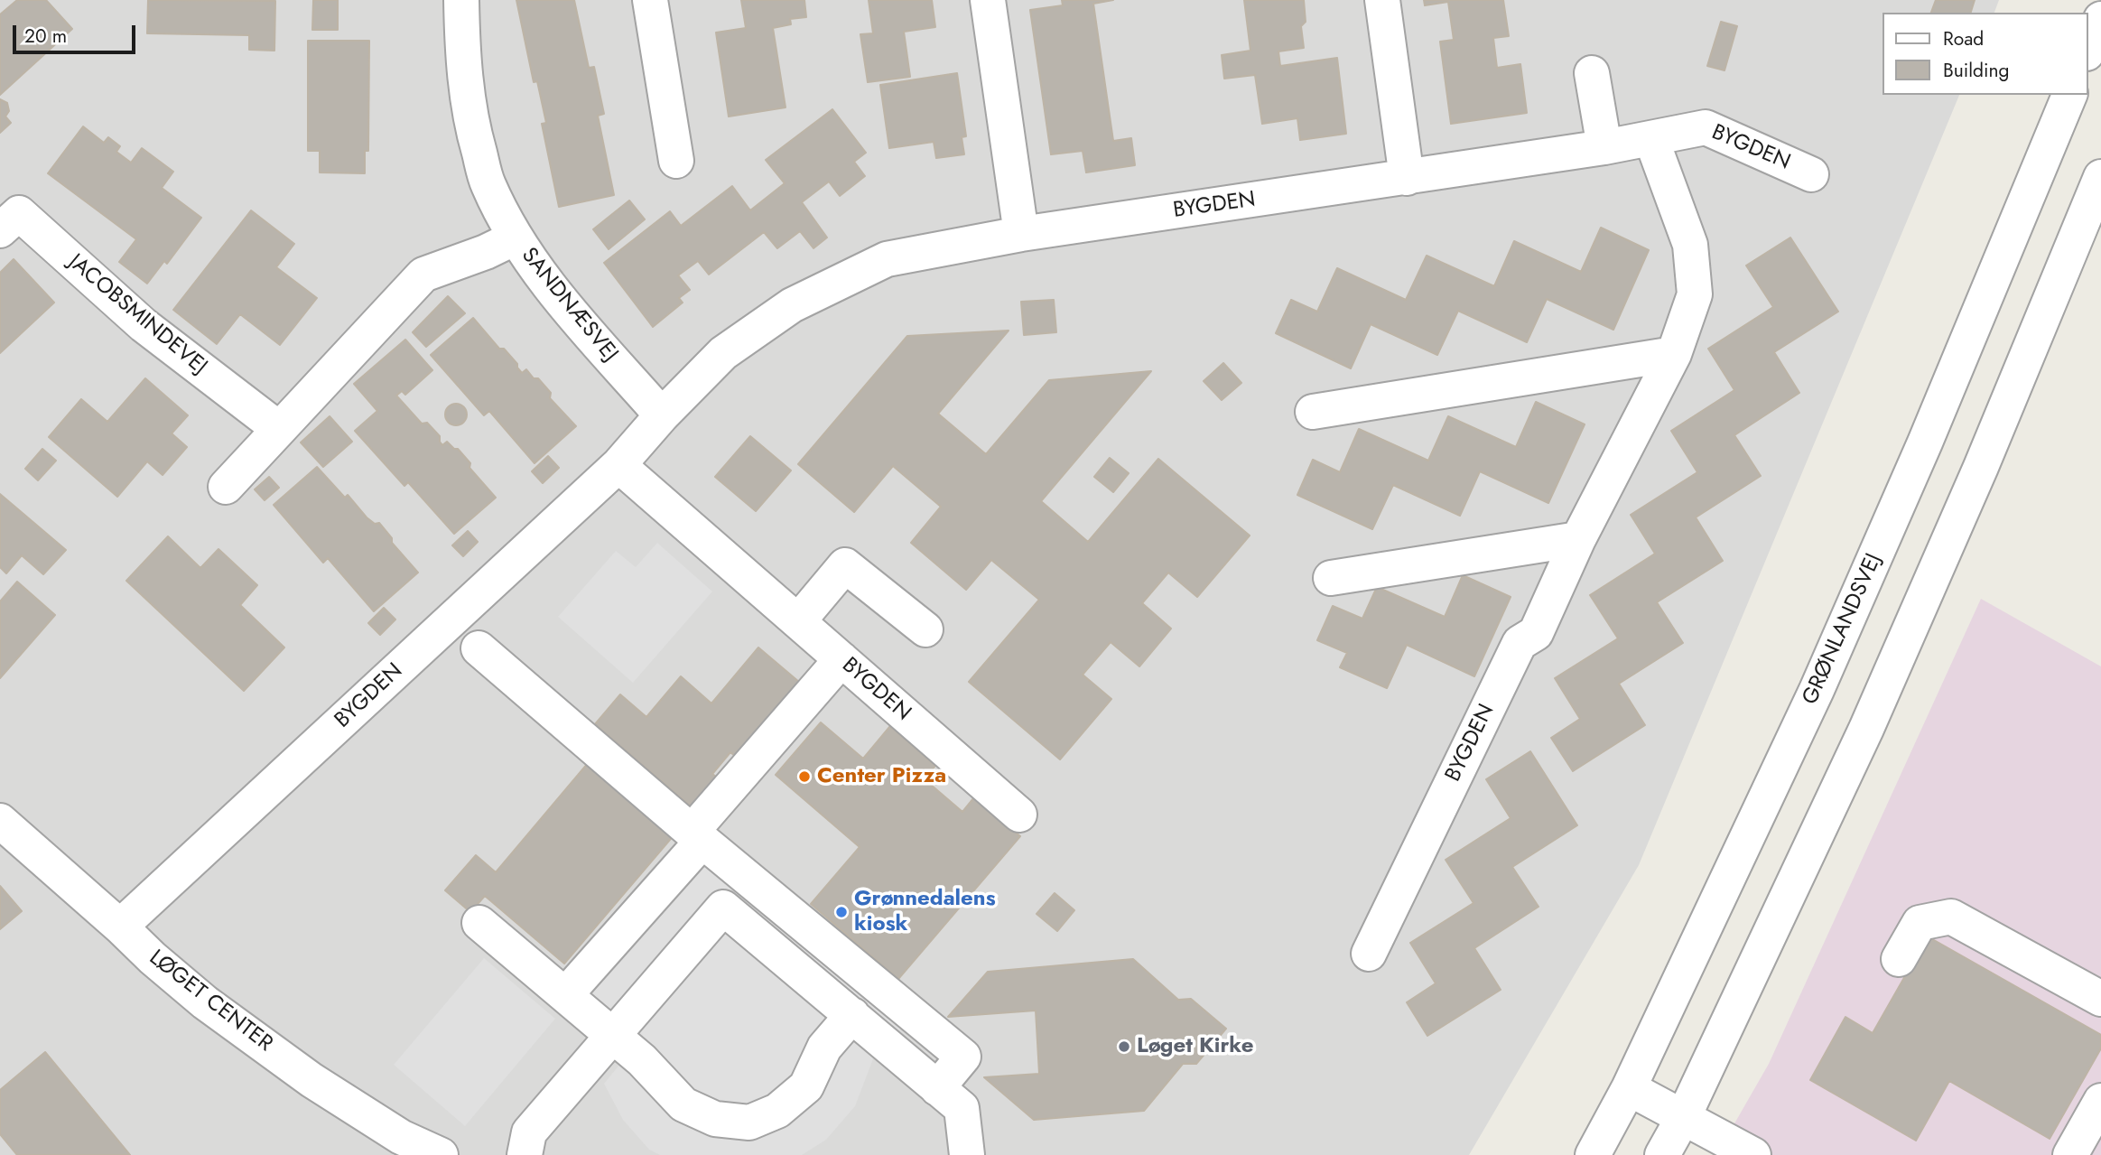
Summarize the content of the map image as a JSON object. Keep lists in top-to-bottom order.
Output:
{
  "streets": {
    "street": [
      "BYGDEN",
      "SANDNÆSVEJ",
      "JACOBSMINDEVEJ",
      "GRØNLANDSVEJ",
      "LØGET CENTER"
    ]
  },
  "crossings": [
    ["BYGDEN", "SANDNÆSVEJ"],
    ["BYGDEN", "LØGET CENTER"]
  ],
  "places": ["Center Pizza", "Grønnedalens kiosk", "Løget Kirke"],
  "legend": ["Road", "Building"],
  "scale_bar": "20 m"
}
